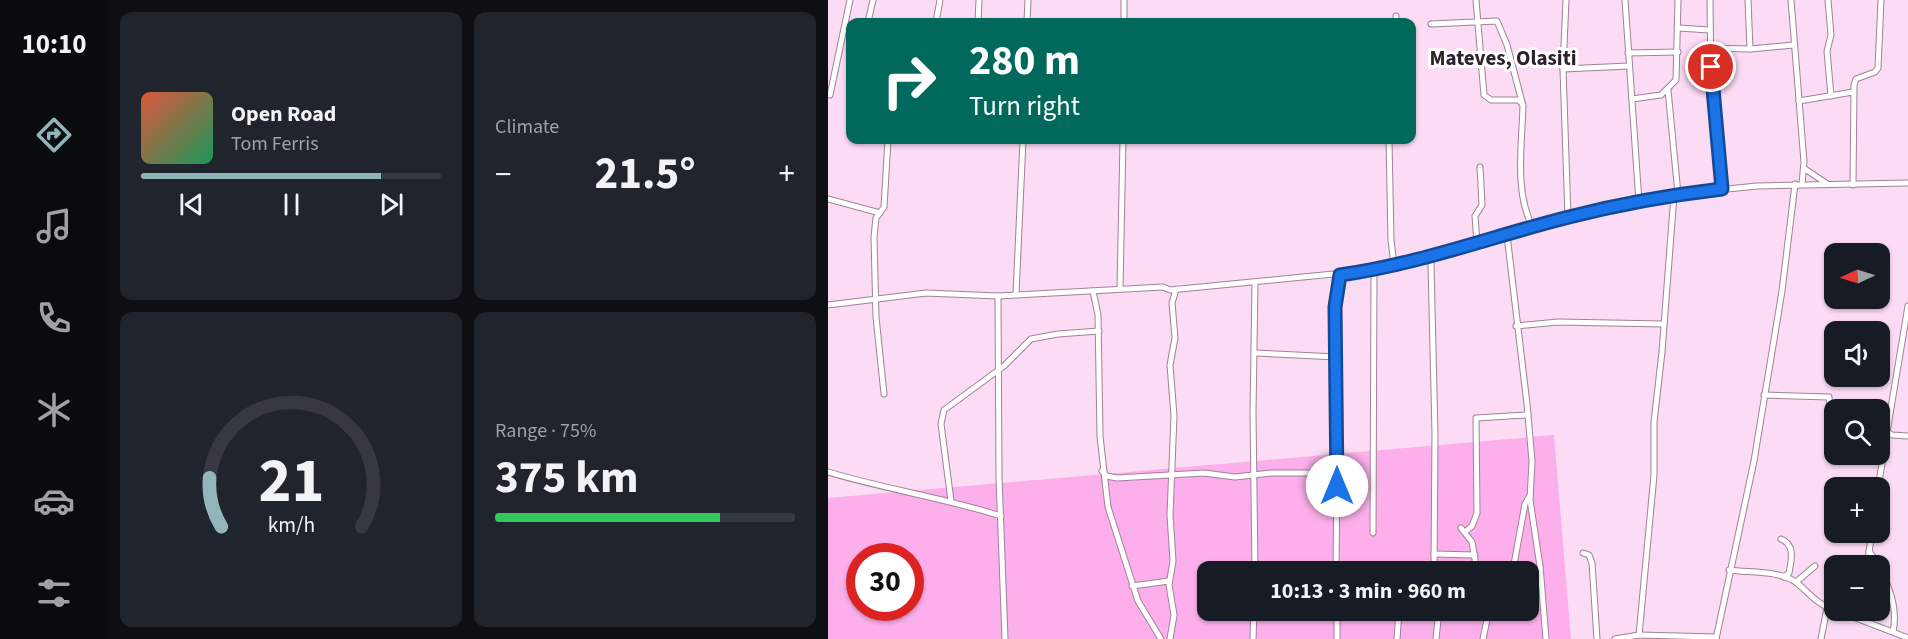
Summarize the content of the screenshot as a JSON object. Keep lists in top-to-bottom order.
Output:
{
  "districts": ["Mateves, Olasiti"],
  "north": "left",
  "page": {
    "tabs": "10:10",
    "tile": [
      "Climate",
      ["Range · 75%", "375 km"]
    ],
    "turn": ["280 m", "Turn right"],
    "song": ["Open Road", "Tom Ferris"],
    "heat": ["−", "21.5°", "+"],
    "map_buttons": ["+", "−"],
    "limit": "30",
    "trip": "10:13 · 3 min · 960 m",
    "gauge": ["21", "km/h"]
  }
}
